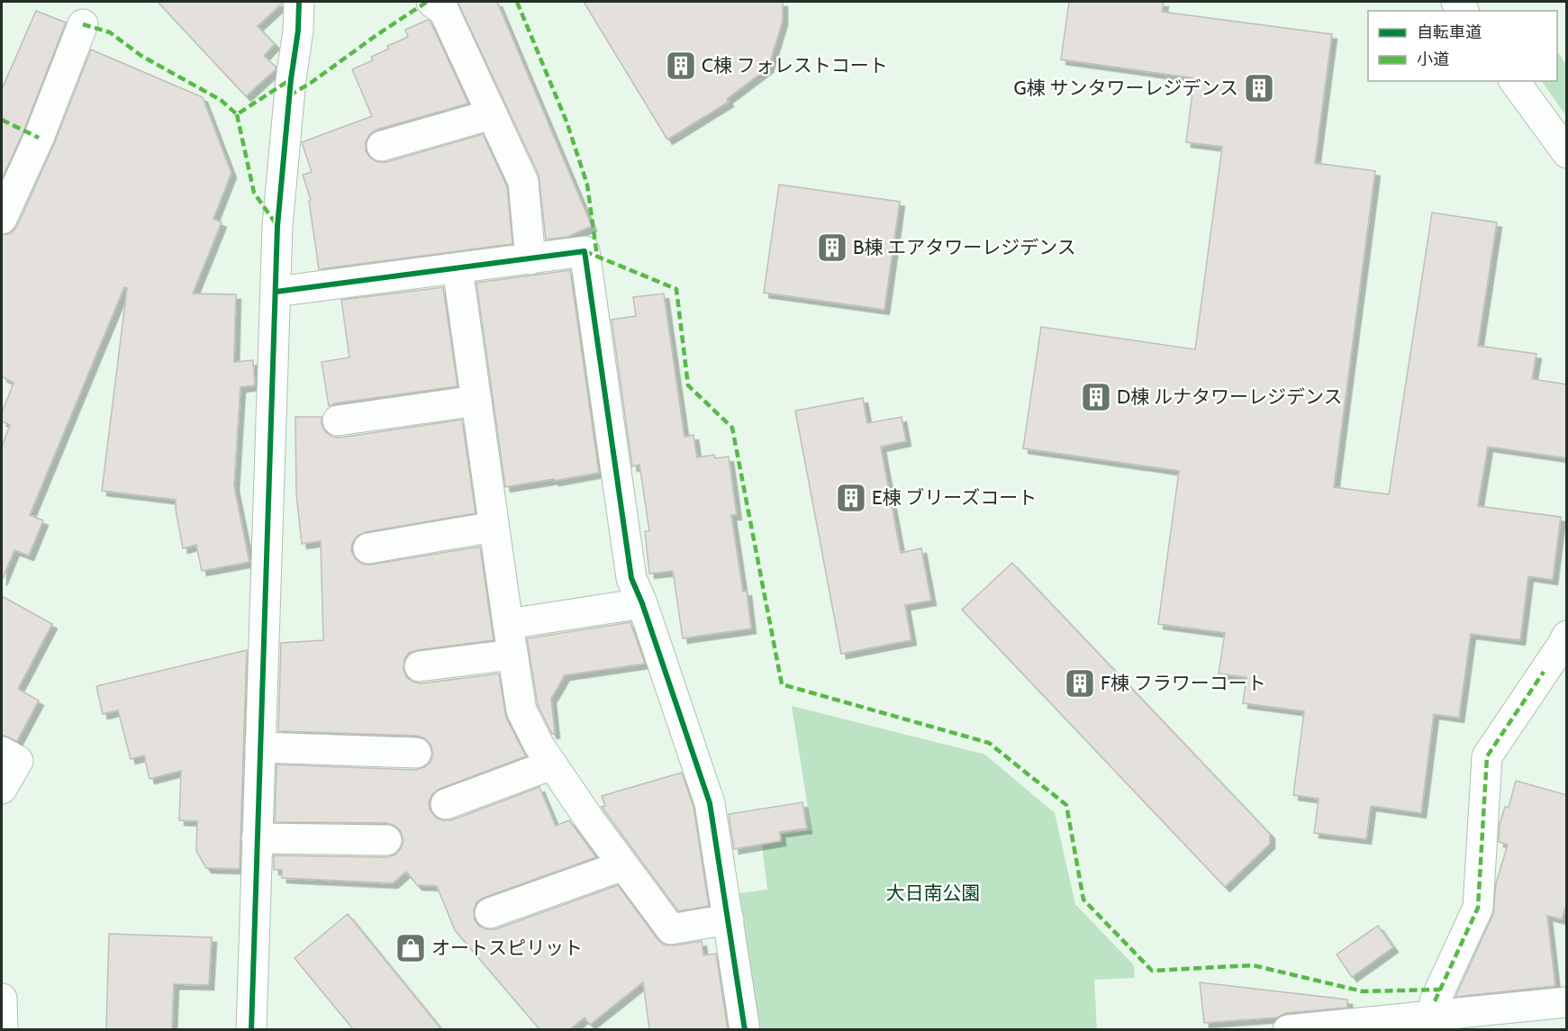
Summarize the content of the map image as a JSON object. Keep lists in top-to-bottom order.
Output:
{
  "parks": ["大日南公園"],
  "places": {
    "building": [
      "C棟 フォレストコート",
      "G棟 サンタワーレジデンス",
      "B棟 エアタワーレジデンス",
      "D棟 ルナタワーレジデンス",
      "E棟 ブリーズコート",
      "F棟 フラワーコート"
    ],
    "shop": ["オートスピリット"]
  },
  "legend": ["自転車道", "小道"]
}
